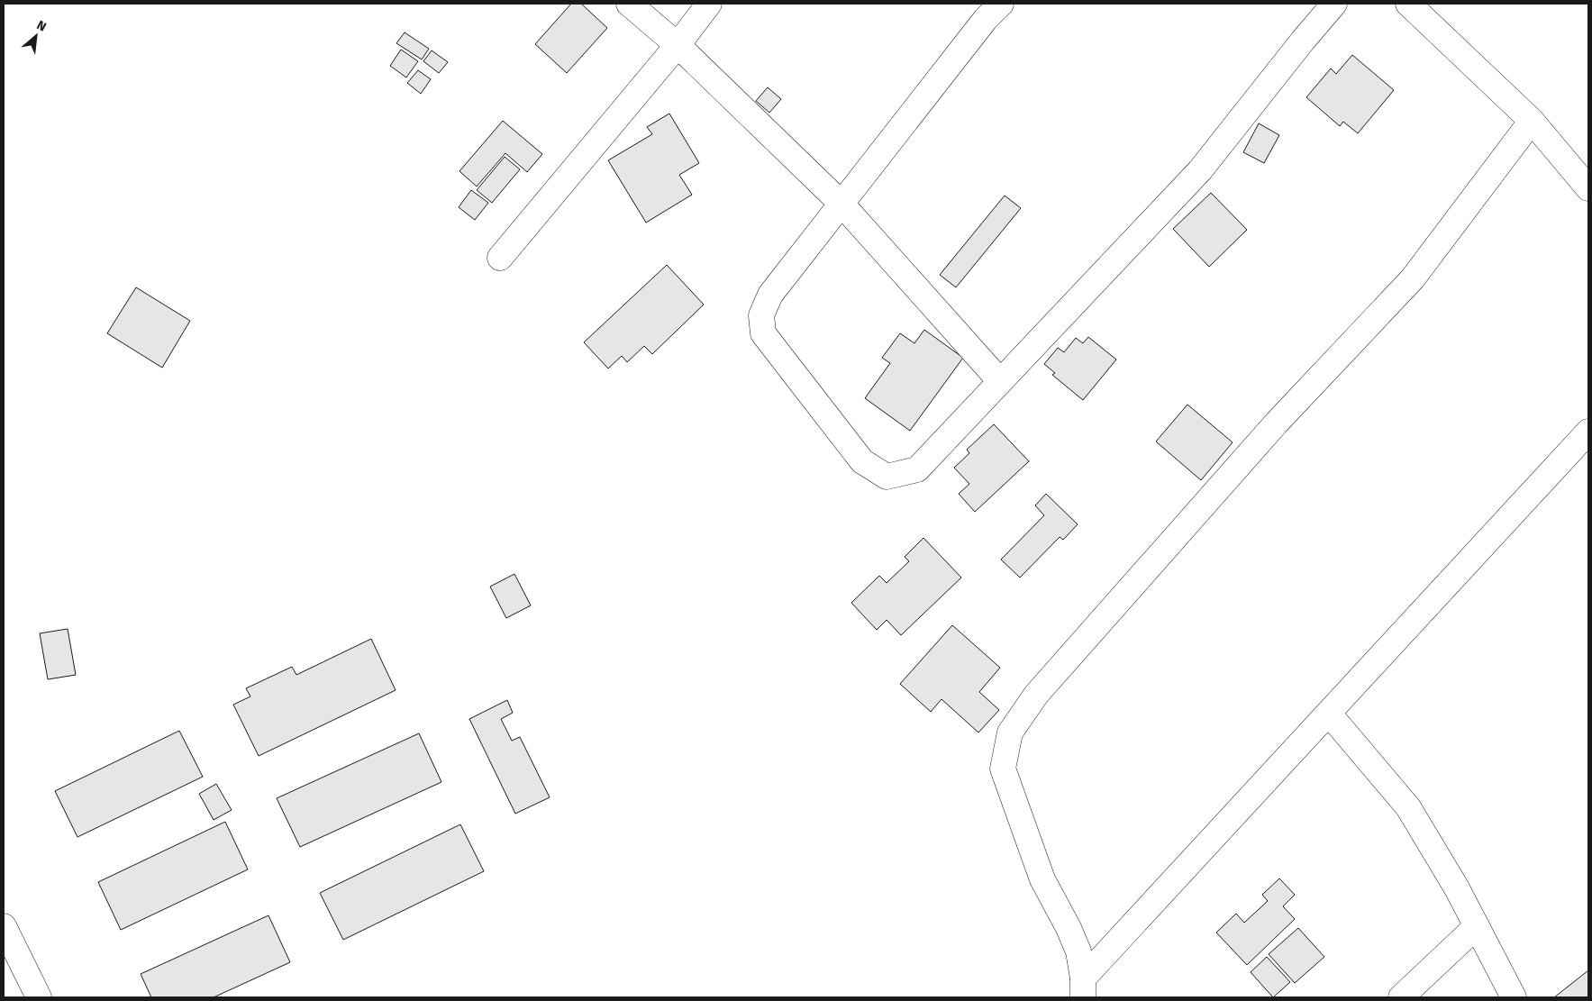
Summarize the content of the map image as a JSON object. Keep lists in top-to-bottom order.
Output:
{
  "north": "top right"
}
